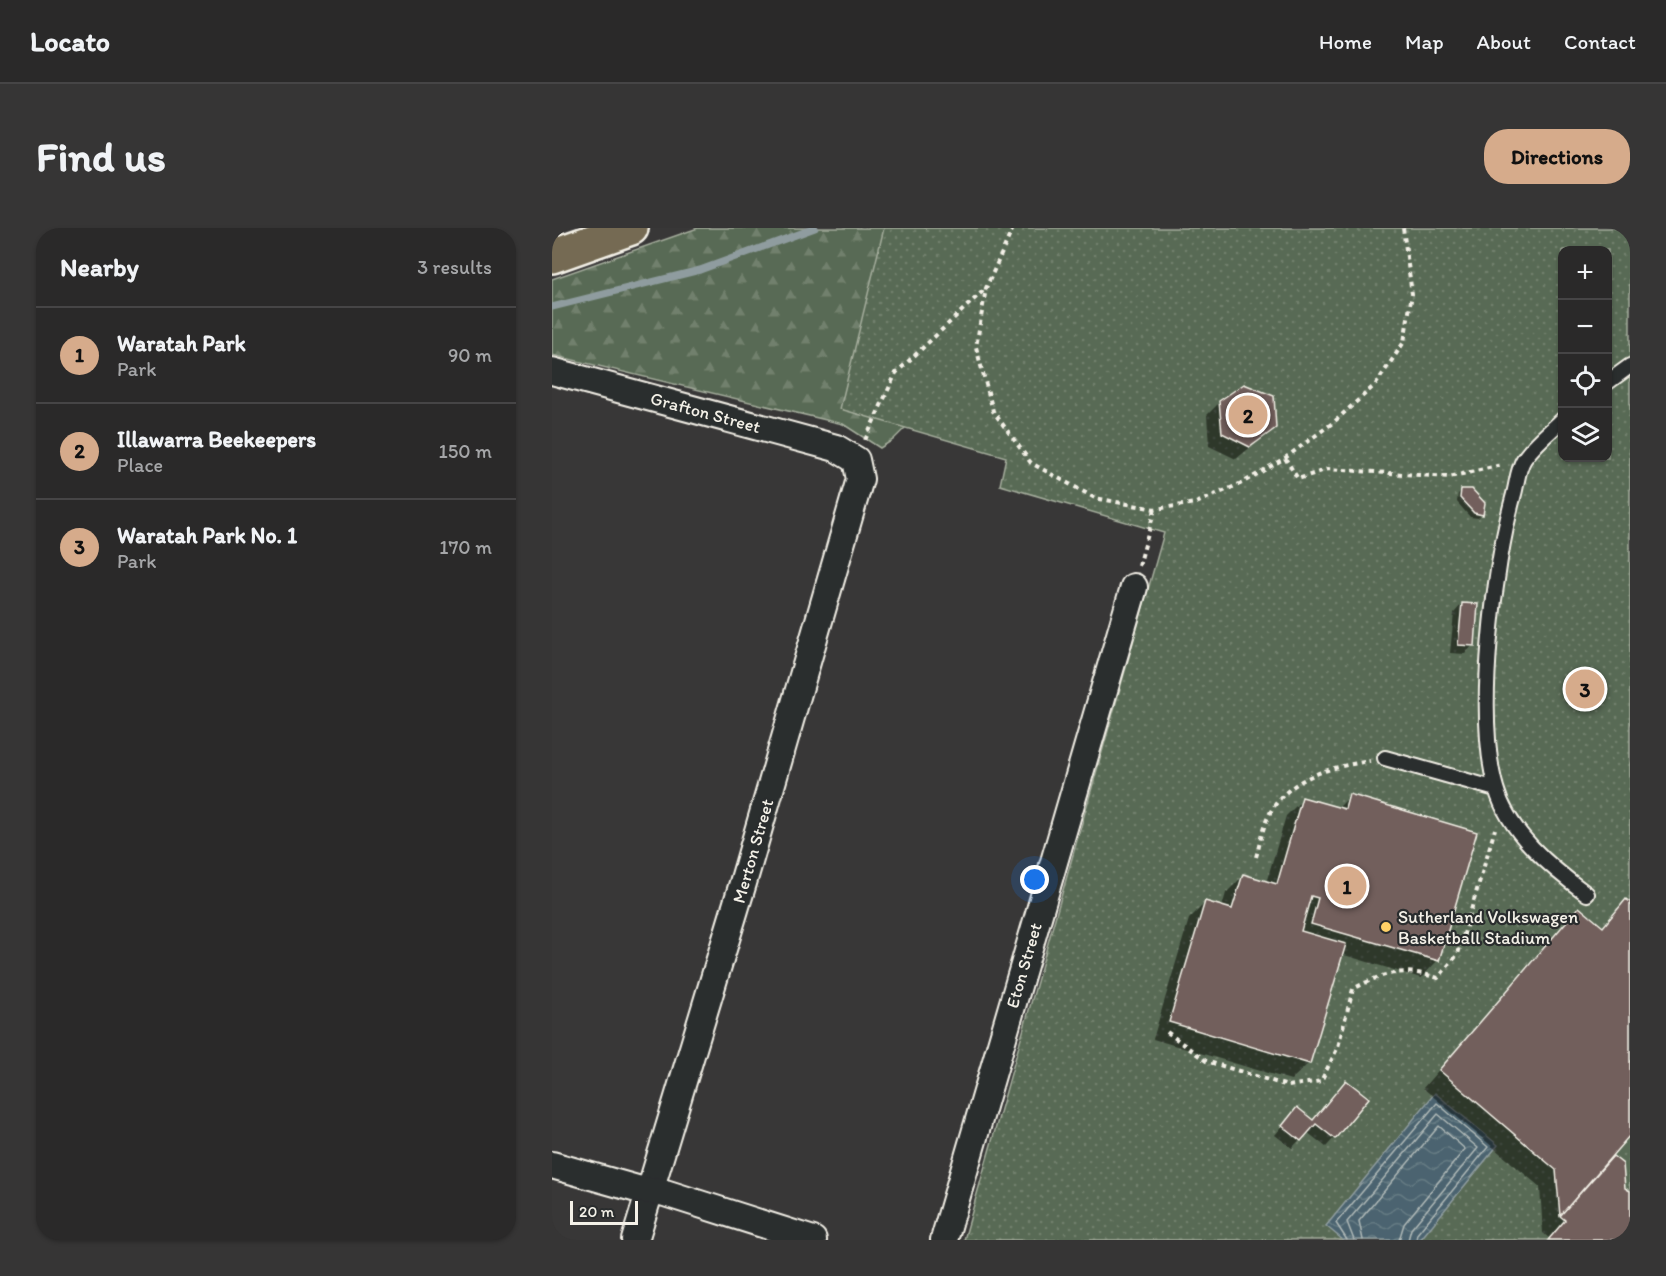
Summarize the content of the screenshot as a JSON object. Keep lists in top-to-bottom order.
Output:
{
  "streets": {
    "street": ["Grafton Street", "Merton Street", "Eton Street"]
  },
  "crossings": [
    ["Grafton Street", "Merton Street"]
  ],
  "places": ["Sutherland Volkswagen Basketball Stadium"],
  "scale_bar": "20 m",
  "page": {
    "header": "Locato",
    "nav": [
      "Home",
      "Map",
      "About",
      "Contact"
    ],
    "buttons": "Directions",
    "title": "Find us",
    "heading": ["Nearby", "3 results"],
    "map_buttons": ["+", "−"],
    "list": [
      {
        "mark": "1",
        "name": "Waratah Park",
        "note": "Park",
        "value": "90 m"
      },
      {
        "mark": "2",
        "name": "Illawarra Beekeepers",
        "note": "Place",
        "value": "150 m"
      },
      {
        "mark": "3",
        "name": "Waratah Park No. 1",
        "note": "Park",
        "value": "170 m"
      }
    ],
    "pins": ["2", "3", "1"],
    "scale": "20 m"
  }
}
